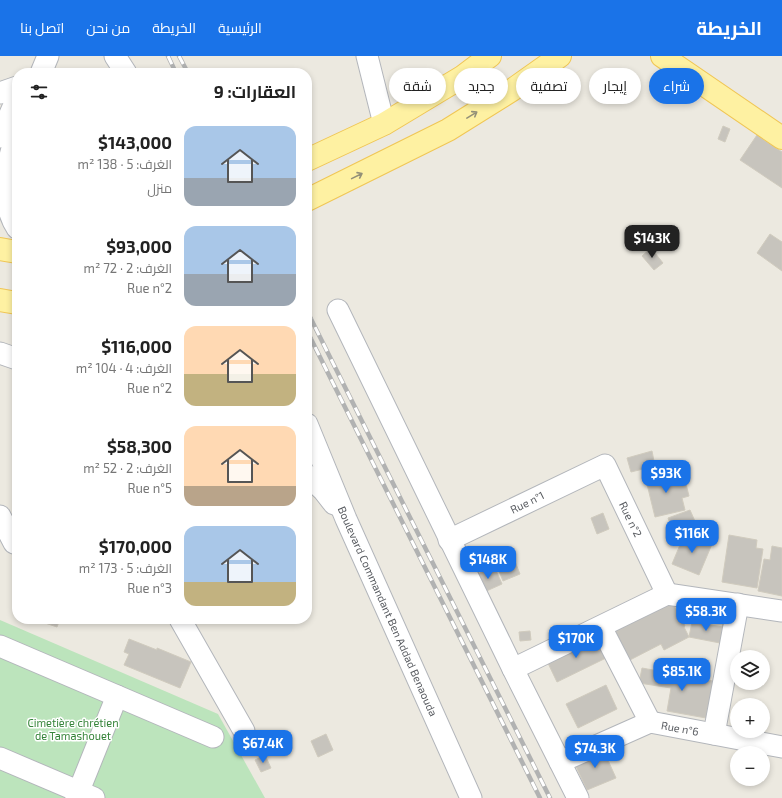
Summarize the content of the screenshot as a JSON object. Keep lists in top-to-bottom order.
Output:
{
  "streets": {
    "street": [
      "Rue n°1",
      "Rue n°2",
      "Boulevard Commandant Ben Addad Benaouda",
      "Rue n°6"
    ]
  },
  "crossings": [
    ["Rue n°1", "Rue n°2"]
  ],
  "parks": ["Cimetière chrétien de Tamashouet"],
  "page": {
    "header": "الخريطة",
    "nav": [
      "الرئيسية",
      "الخريطة",
      "من نحن",
      "اتصل بنا"
    ],
    "chip": [
      "شراء",
      "إيجار",
      "تصفية",
      "جديد",
      "شقة"
    ],
    "heading": "العقارات: 9",
    "list": [
      {
        "name": "$143,000",
        "note": "الغرف: 5 · 138 m² · منزل"
      },
      {
        "name": "$93,000",
        "note": "الغرف: 2 · 72 m² · Rue n°2"
      },
      {
        "name": "$116,000",
        "note": "الغرف: 4 · 104 m² · Rue n°2"
      },
      {
        "name": "$58,300",
        "note": "الغرف: 2 · 52 m² · Rue n°5"
      },
      {
        "name": "$170,000",
        "note": "الغرف: 5 · 173 m² · Rue n°3"
      }
    ],
    "price": [
      "$143K",
      "$93K",
      "$116K",
      "$148K",
      "$58.3K",
      "$170K",
      "$85.1K",
      "$67.4K",
      "$74.3K"
    ],
    "map_buttons": ["+", "−"]
  }
}
